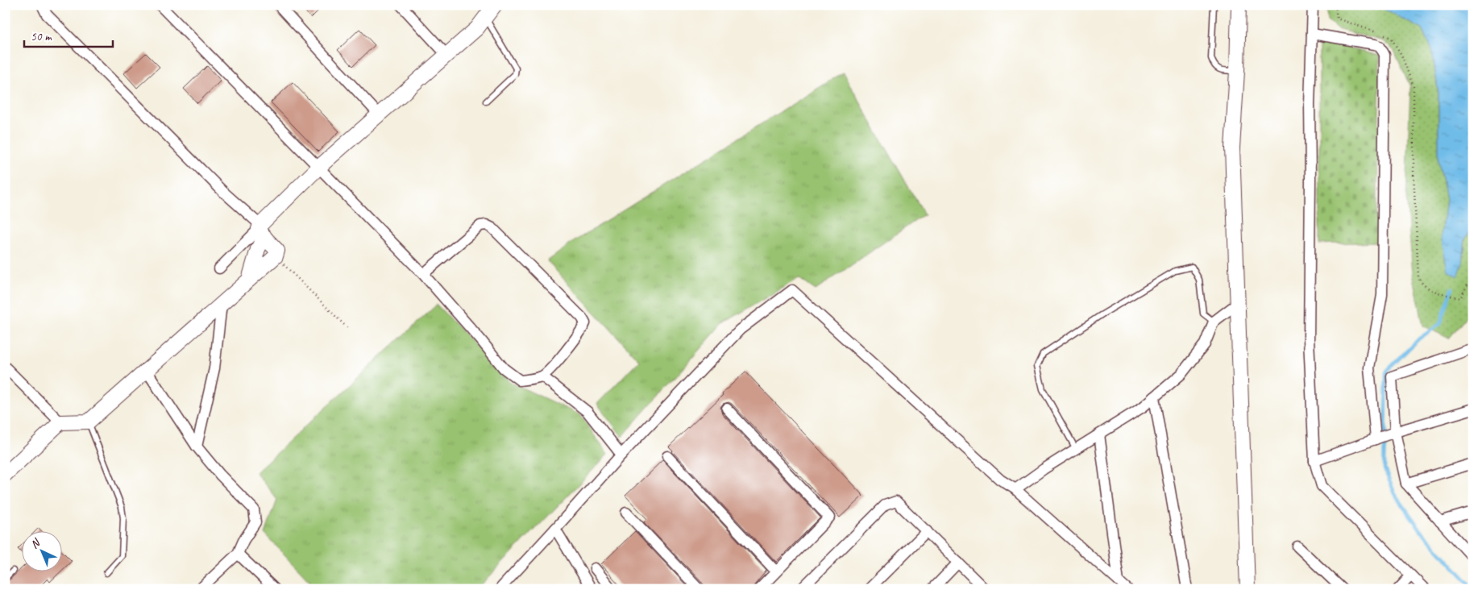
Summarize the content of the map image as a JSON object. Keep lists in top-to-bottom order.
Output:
{
  "scale_bar": "50 m",
  "north": "top left"
}
